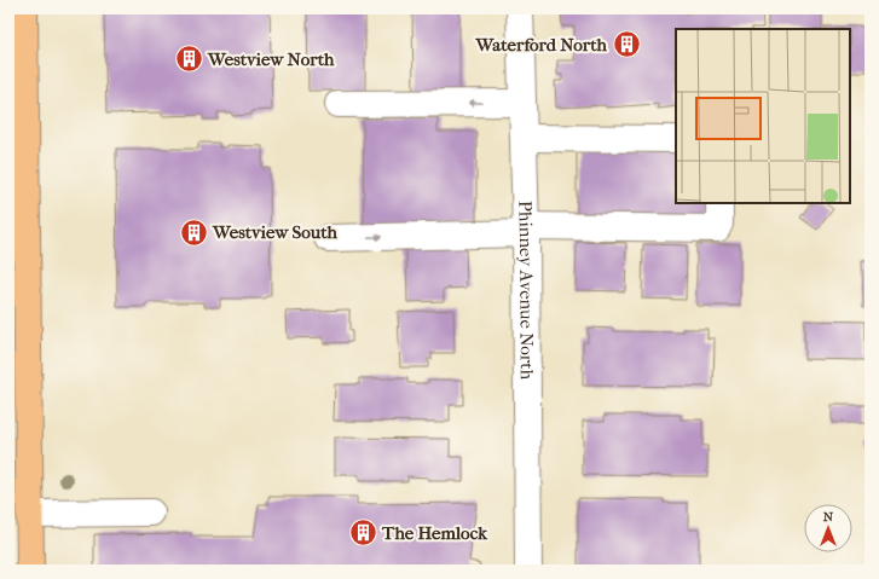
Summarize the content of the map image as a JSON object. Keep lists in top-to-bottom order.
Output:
{
  "streets": {
    "street": ["Phinney Avenue North"]
  },
  "places": {
    "building": [
      "Waterford North",
      "Westview North",
      "Westview South",
      "The Hemlock"
    ]
  },
  "north": "top"
}
